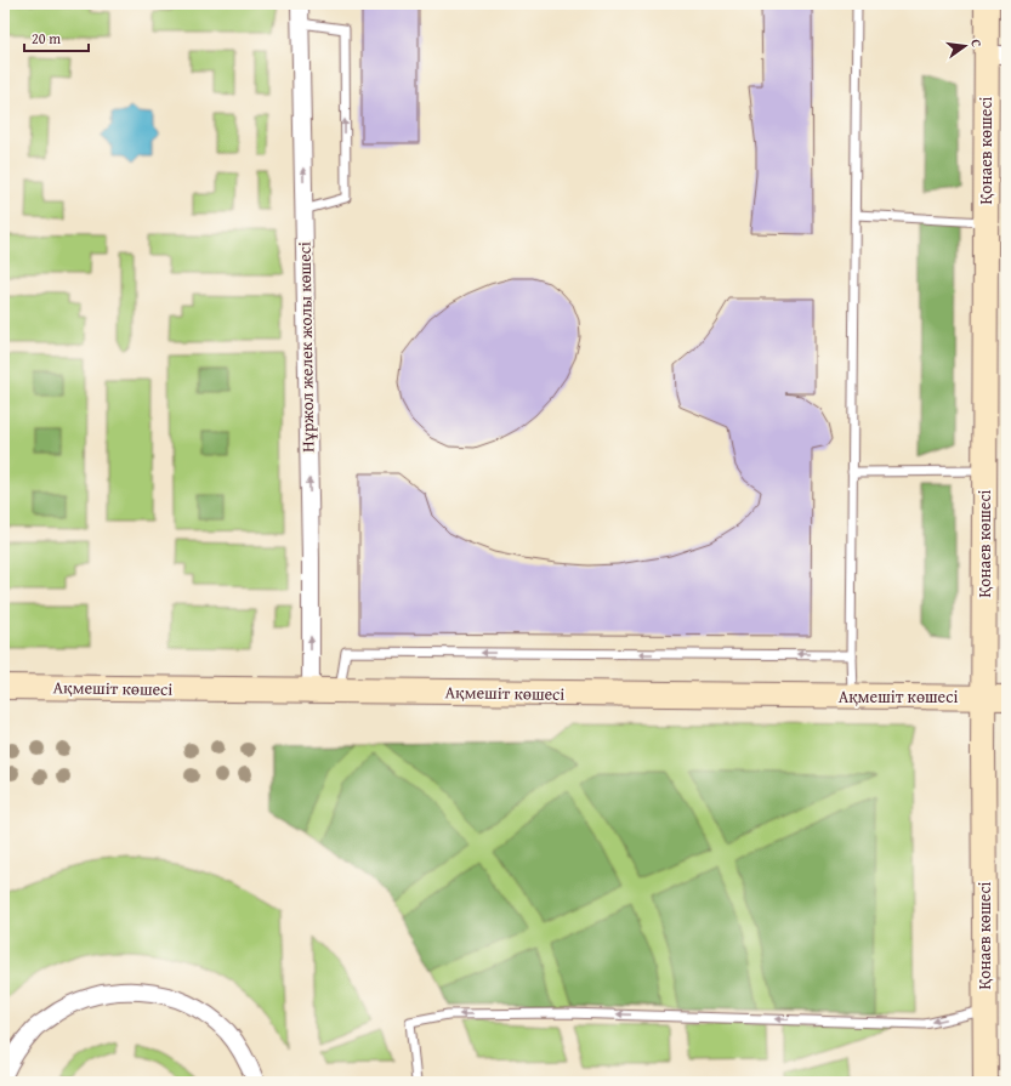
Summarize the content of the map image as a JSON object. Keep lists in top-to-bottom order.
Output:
{
  "streets": {
    "main road": ["Қонаев көшесі", "Ақмешіт көшесі"],
    "street": ["Нұржол желек жолы көшесі"]
  },
  "crossings": [
    ["Қонаев көшесі", "Ақмешіт көшесі"],
    ["Нұржол желек жолы көшесі", "Ақмешіт көшесі"]
  ],
  "one_way": ["Нұржол желек жолы көшесі"],
  "scale_bar": "20 m",
  "north": "right"
}
